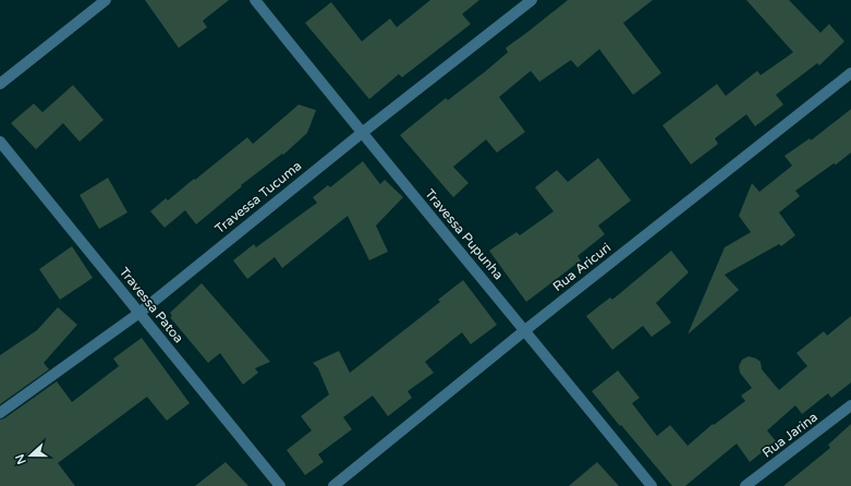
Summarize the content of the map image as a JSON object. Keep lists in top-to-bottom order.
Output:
{
  "streets": {
    "street": [
      "Travessa Tucuma",
      "Travessa Pupunha",
      "Rua Aricuri",
      "Travessa Patoa",
      "Rua Jarina"
    ]
  },
  "crossings": [
    ["Travessa Tucuma", "Travessa Pupunha"],
    ["Travessa Tucuma", "Travessa Patoa"],
    ["Travessa Pupunha", "Rua Aricuri"]
  ],
  "north": "left"
}
